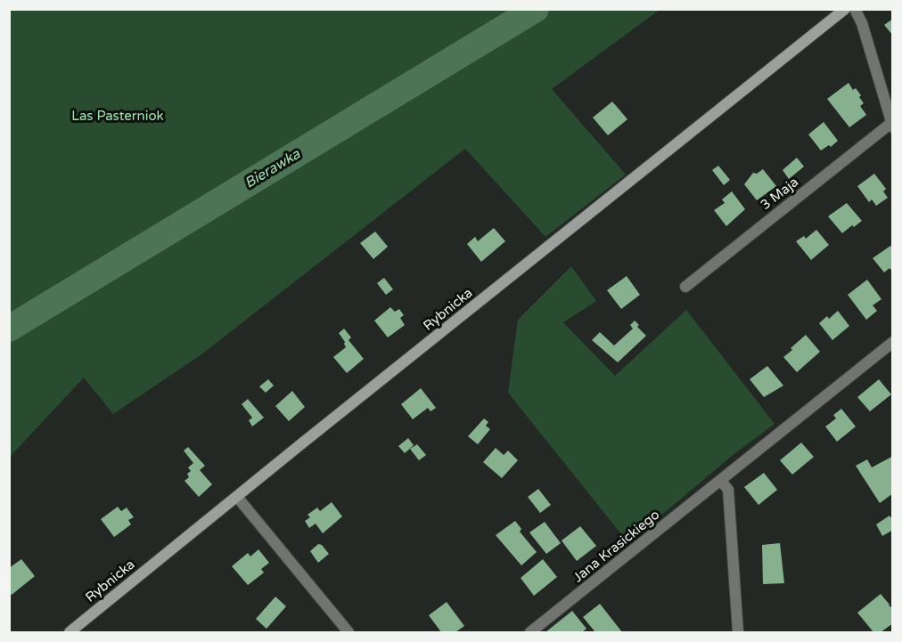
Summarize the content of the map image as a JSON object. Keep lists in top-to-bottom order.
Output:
{
  "streets": {
    "main road": ["Rybnicka"],
    "street": ["3 Maja", "Jana Krasickiego"]
  },
  "water": ["Bierawka"],
  "parks": ["Las Pasterniok"]
}
